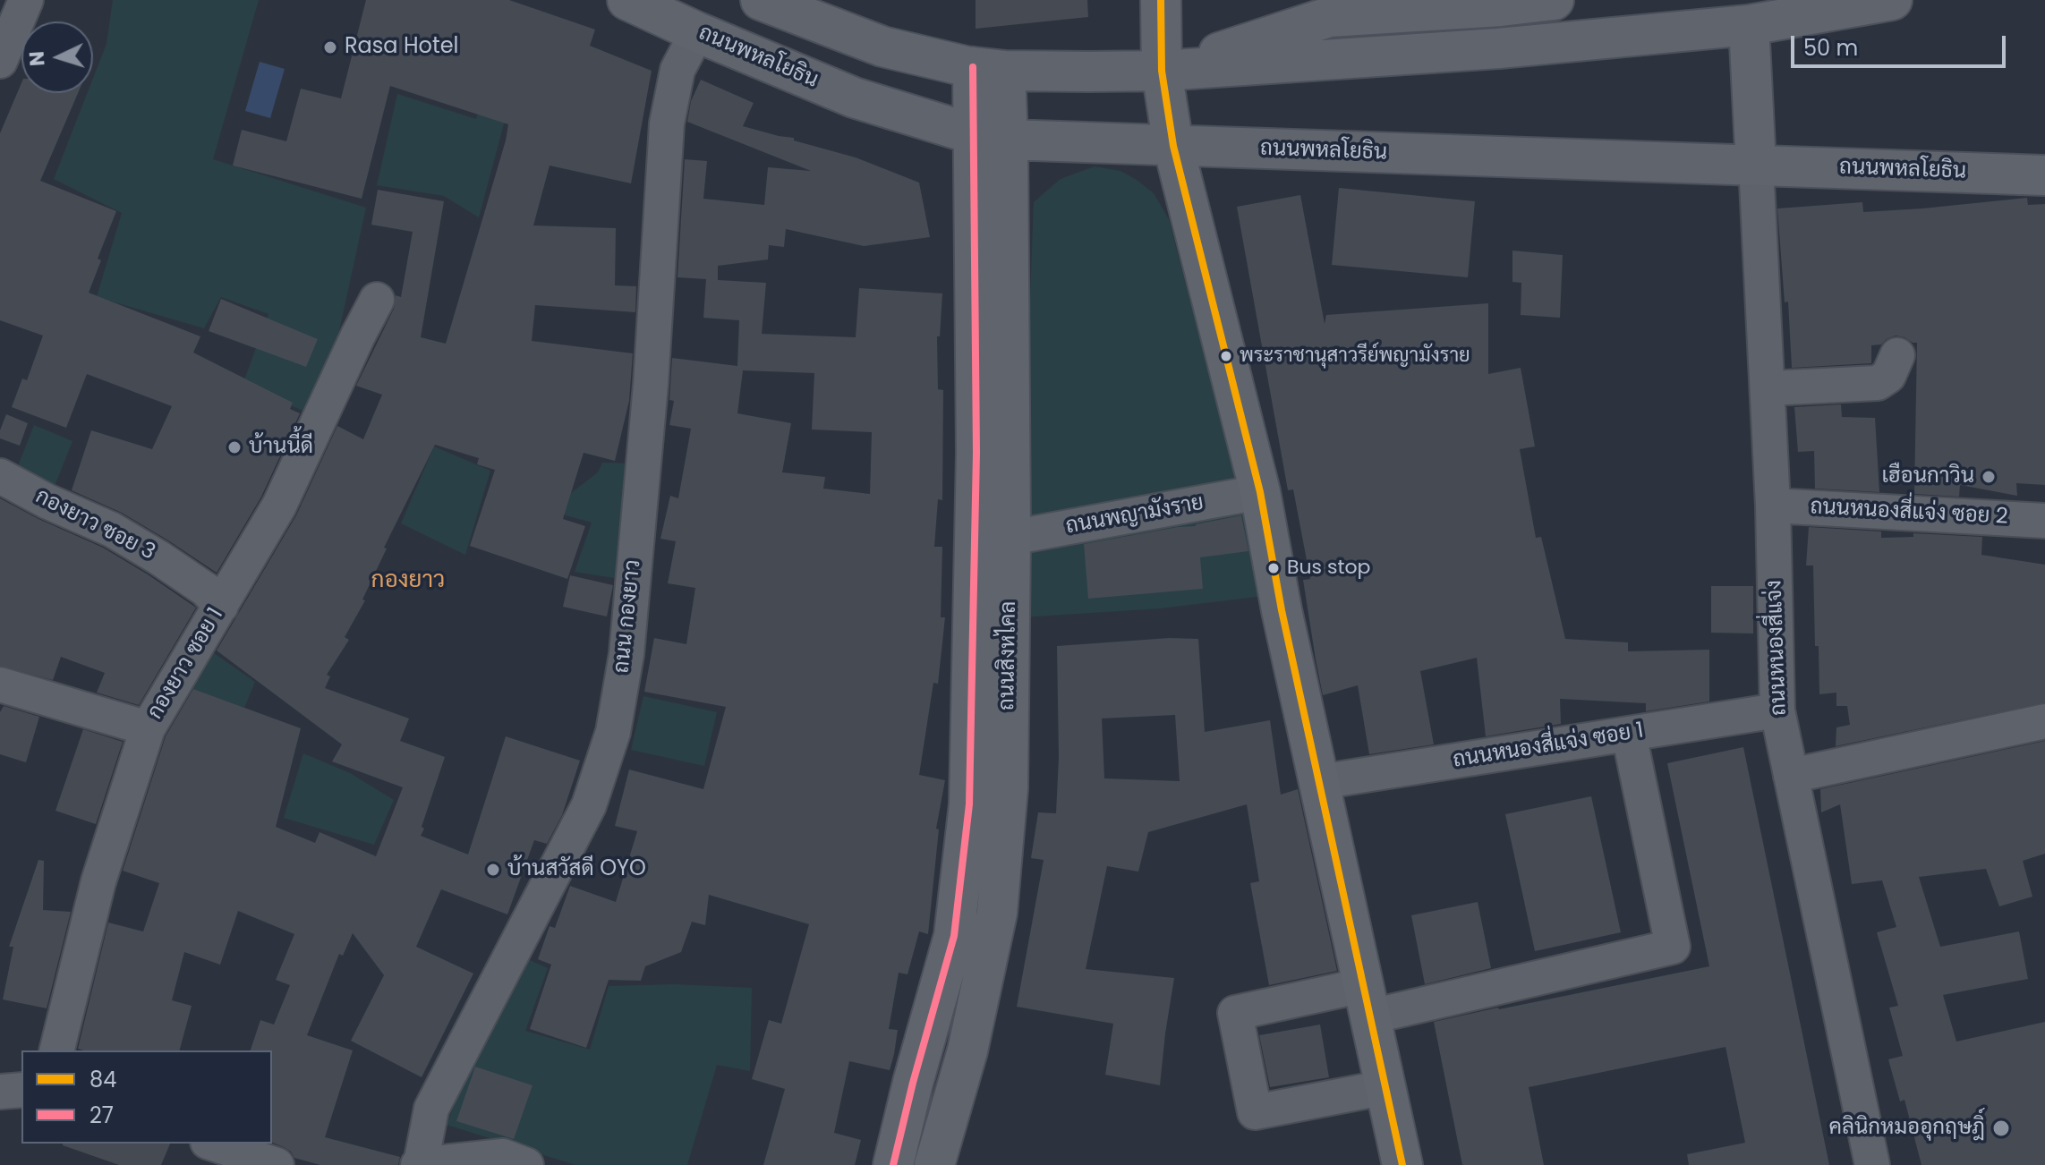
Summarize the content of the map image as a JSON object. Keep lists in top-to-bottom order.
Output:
{
  "streets": {
    "main road": ["ถนนพหลโยธิน", "ถนนสิงหไคล"],
    "street": [
      "ถนนหนองสี่แจ่ง ซอย 2",
      "ถนนพญามังราย",
      "กองยาว ซอย 3",
      "ถนน กองยาว",
      "ถนนหนองสี่แจ่ง",
      "กองยาว ซอย 1",
      "ถนนหนองสี่แจ่ง ซอย 1"
    ]
  },
  "crossings": [
    ["ถนนพหลโยธิน", "ถนน กองยาว"],
    ["ถนนพหลโยธิน", "ถนนหนองสี่แจ่ง"],
    ["ถนนพหลโยธิน", "ถนนสิงหไคล"],
    ["ถนนหนองสี่แจ่ง ซอย 2", "ถนนหนองสี่แจ่ง"],
    ["ถนนพญามังราย", "ถนนสิงหไคล"],
    ["กองยาว ซอย 3", "กองยาว ซอย 1"],
    ["ถนนหนองสี่แจ่ง", "ถนนหนองสี่แจ่ง ซอย 1"]
  ],
  "districts": ["กองยาว"],
  "places": [
    "Rasa Hotel",
    "พระราชานุสาวรีย์พญามังราย",
    "บ้านนี้ดี",
    "เฮือนกาวิน",
    "Bus stop",
    "บ้านสวัสดี OYO",
    "คลินิกหมออุกฤษฎิ์"
  ],
  "lines": ["transit line 84", "transit line 27"],
  "legend": ["84", "27"],
  "scale_bar": "50 m",
  "north": "left"
}
